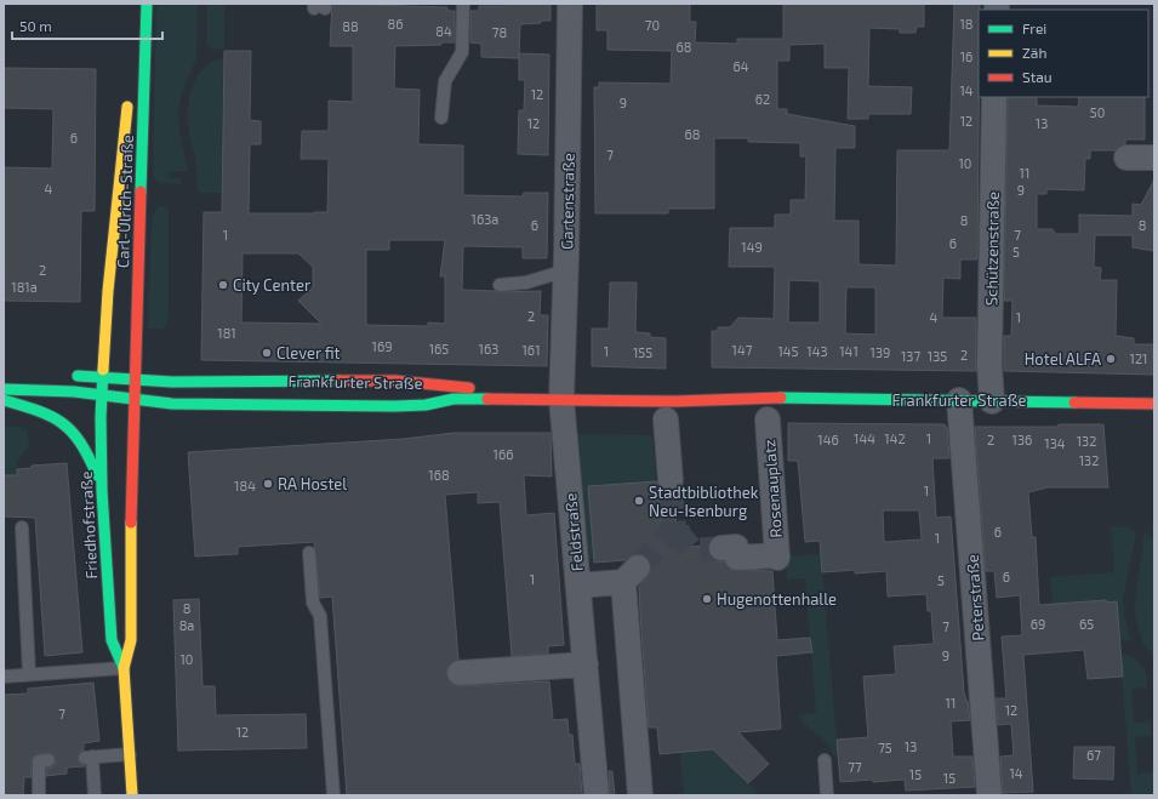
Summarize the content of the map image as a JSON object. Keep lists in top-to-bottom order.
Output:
{
  "streets": {
    "main road": ["Carl-Ulrich-Straße", "Frankfurter Straße", "Friedhofstraße"],
    "street": [
      "Gartenstraße",
      "Schützenstraße",
      "Rosenauplatz",
      "Feldstraße",
      "Peterstraße"
    ]
  },
  "crossings": [
    ["Carl-Ulrich-Straße", "Frankfurter Straße"],
    ["Carl-Ulrich-Straße", "Friedhofstraße"],
    ["Gartenstraße", "Frankfurter Straße"],
    ["Gartenstraße", "Feldstraße"],
    ["Schützenstraße", "Frankfurter Straße"],
    ["Frankfurter Straße", "Rosenauplatz"],
    ["Frankfurter Straße", "Friedhofstraße"],
    ["Frankfurter Straße", "Feldstraße"],
    ["Frankfurter Straße", "Peterstraße"]
  ],
  "places": [
    "City Center",
    "Clever fit",
    "Hotel ALFA",
    "RA Hostel",
    "Stadtbibliothek Neu-Isenburg",
    "Hugenottenhalle"
  ],
  "house_numbers": [
    "86",
    "18",
    "70",
    "88",
    "84",
    "78",
    "68",
    "16",
    "64",
    "14",
    "12",
    "62",
    "9",
    "50",
    "12",
    "12",
    "13",
    "68",
    "6",
    "7",
    "10",
    "11",
    "4",
    "9",
    "163a",
    "8",
    "6",
    "8",
    "1",
    "7",
    "6",
    "149",
    "5",
    "2",
    "181a",
    "2",
    "4",
    "1",
    "181",
    "169",
    "165",
    "163",
    "161",
    "147",
    "1",
    "145",
    "143",
    "141",
    "155",
    "139",
    "2",
    "137",
    "135",
    "121",
    "144",
    "142",
    "1",
    "146",
    "2",
    "136",
    "132",
    "134",
    "166",
    "132",
    "168",
    "184",
    "1",
    "6",
    "1",
    "6",
    "1",
    "5",
    "8",
    "69",
    "65",
    "8a",
    "7",
    "9",
    "10",
    "11",
    "12",
    "7",
    "12",
    "13",
    "75",
    "67",
    "77",
    "14",
    "15",
    "15"
  ],
  "legend": ["Frei", "Zäh", "Stau"],
  "scale_bar": "50 m"
}
